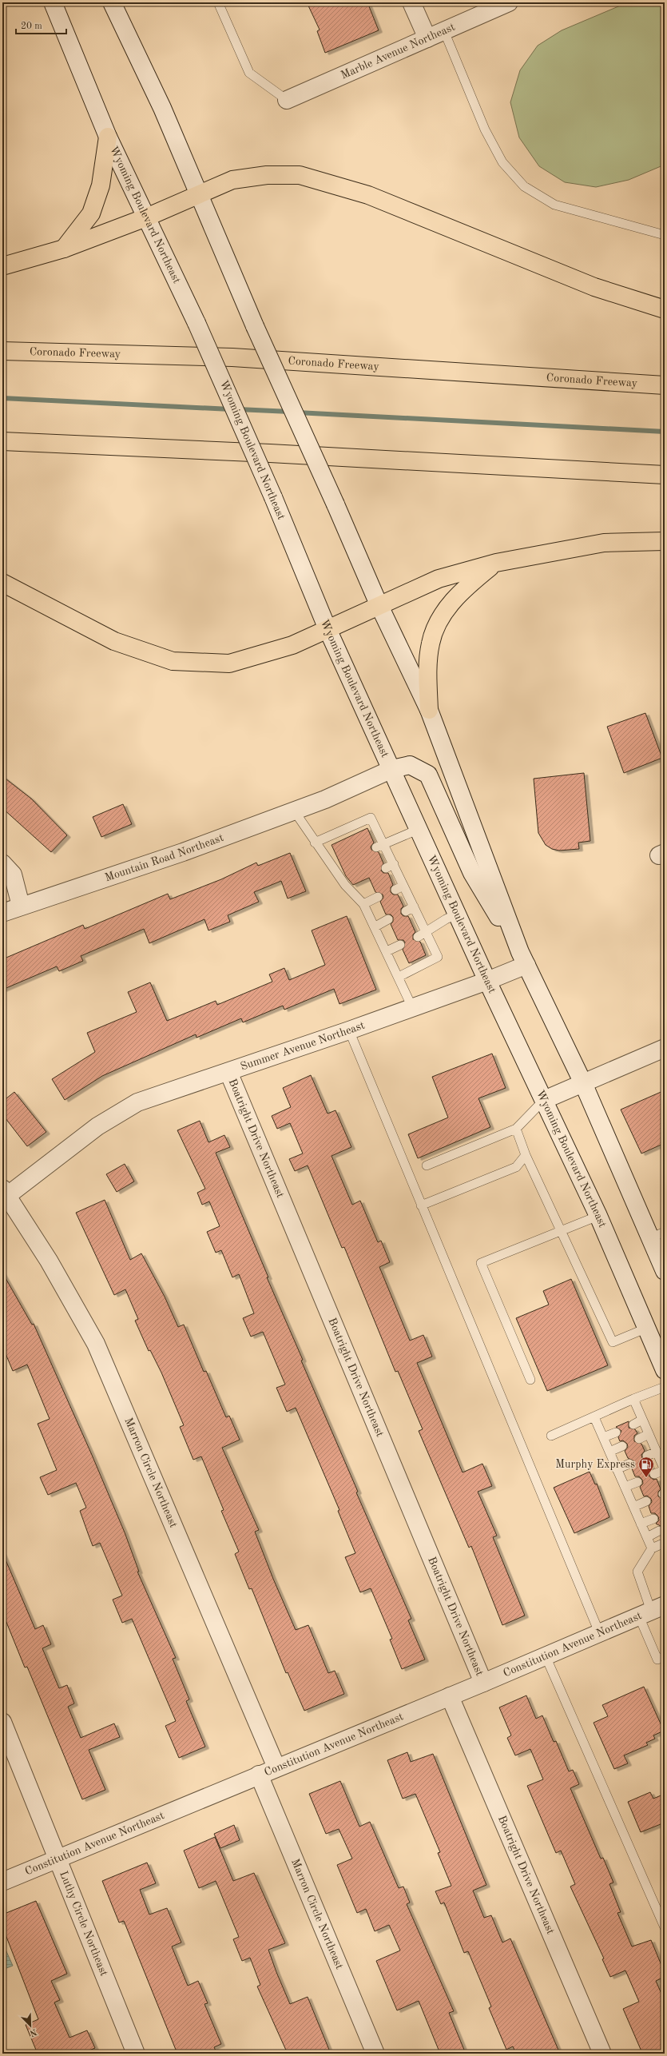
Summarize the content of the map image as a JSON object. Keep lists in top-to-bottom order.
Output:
{
  "streets": {
    "highway": ["Coronado Freeway"],
    "street": [
      "Marble Avenue Northeast",
      "Wyoming Boulevard Northeast",
      "Mountain Road Northeast",
      "Summer Avenue Northeast",
      "Boatright Drive Northeast",
      "Marron Circle Northeast",
      "Constitution Avenue Northeast",
      "Luthy Circle Northeast"
    ]
  },
  "crossings": [
    ["Wyoming Boulevard Northeast", "Mountain Road Northeast"],
    ["Wyoming Boulevard Northeast", "Summer Avenue Northeast"],
    ["Mountain Road Northeast", "Summer Avenue Northeast"],
    ["Summer Avenue Northeast", "Boatright Drive Northeast"],
    ["Summer Avenue Northeast", "Marron Circle Northeast"],
    ["Boatright Drive Northeast", "Constitution Avenue Northeast"],
    ["Marron Circle Northeast", "Constitution Avenue Northeast"],
    ["Constitution Avenue Northeast", "Luthy Circle Northeast"]
  ],
  "places": {
    "fuel station": ["Murphy Express"]
  },
  "scale_bar": "20 m",
  "north": "bottom right"
}
